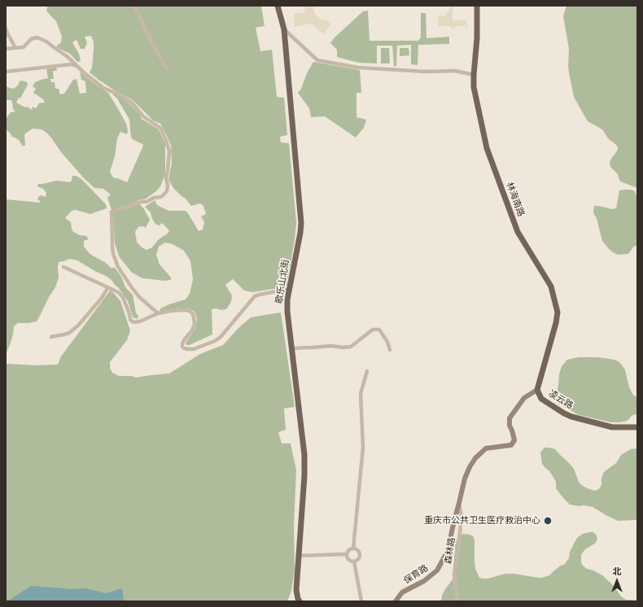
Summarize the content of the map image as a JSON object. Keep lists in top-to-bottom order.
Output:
{
  "streets": {
    "main road": [
      "林海南路",
      "歌乐山北街",
      "凌云路",
      "保育路"
    ],
    "street": ["森林路"]
  },
  "crossings": [
    ["林海南路", "凌云路"],
    ["凌云路", "森林路"],
    ["凌云路", "保育路"],
    ["森林路", "保育路"]
  ],
  "places": ["重庆市公共卫生医疗救治中心"],
  "north": "top"
}
